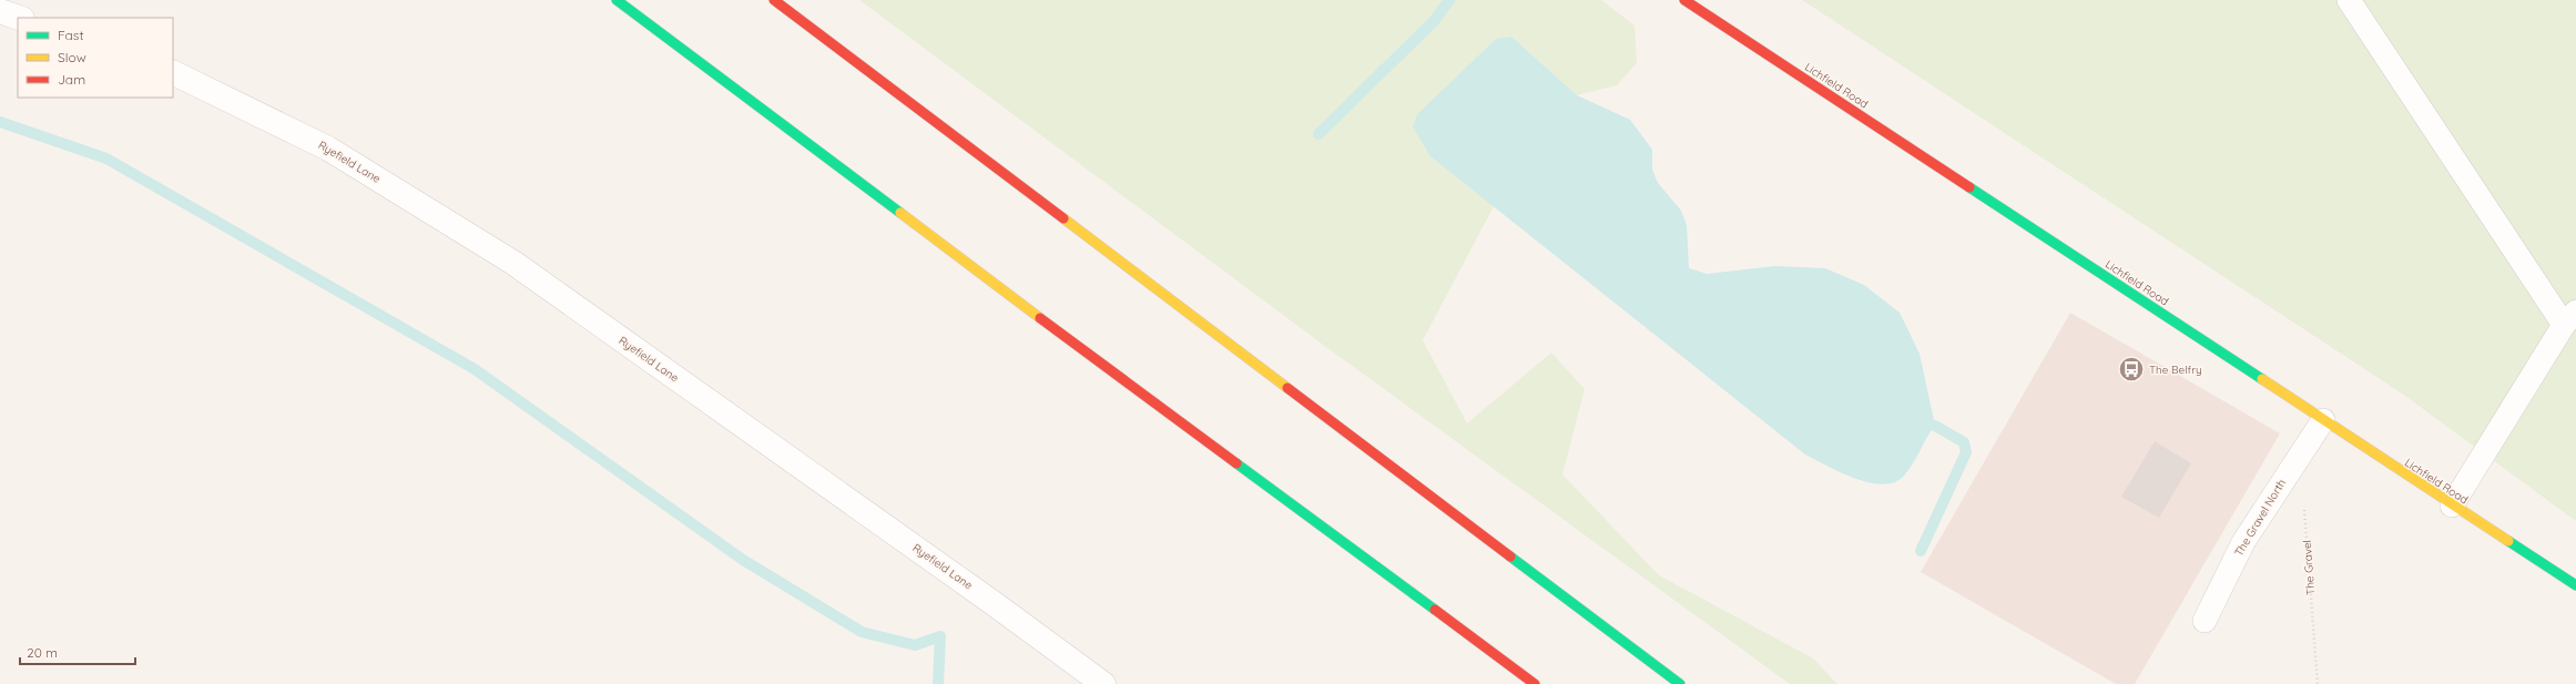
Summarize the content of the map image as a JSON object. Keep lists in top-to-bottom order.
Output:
{
  "streets": {
    "highway": ["Lichfield Road"],
    "street": ["Ryefield Lane"],
    "lane": ["The Gravel North"],
    "path": ["The Gravel"]
  },
  "crossings": [
    ["Lichfield Road", "The Gravel North"]
  ],
  "places": {
    "bus stop": ["The Belfry"]
  },
  "legend": ["Fast", "Slow", "Jam"],
  "scale_bar": "20 m"
}
